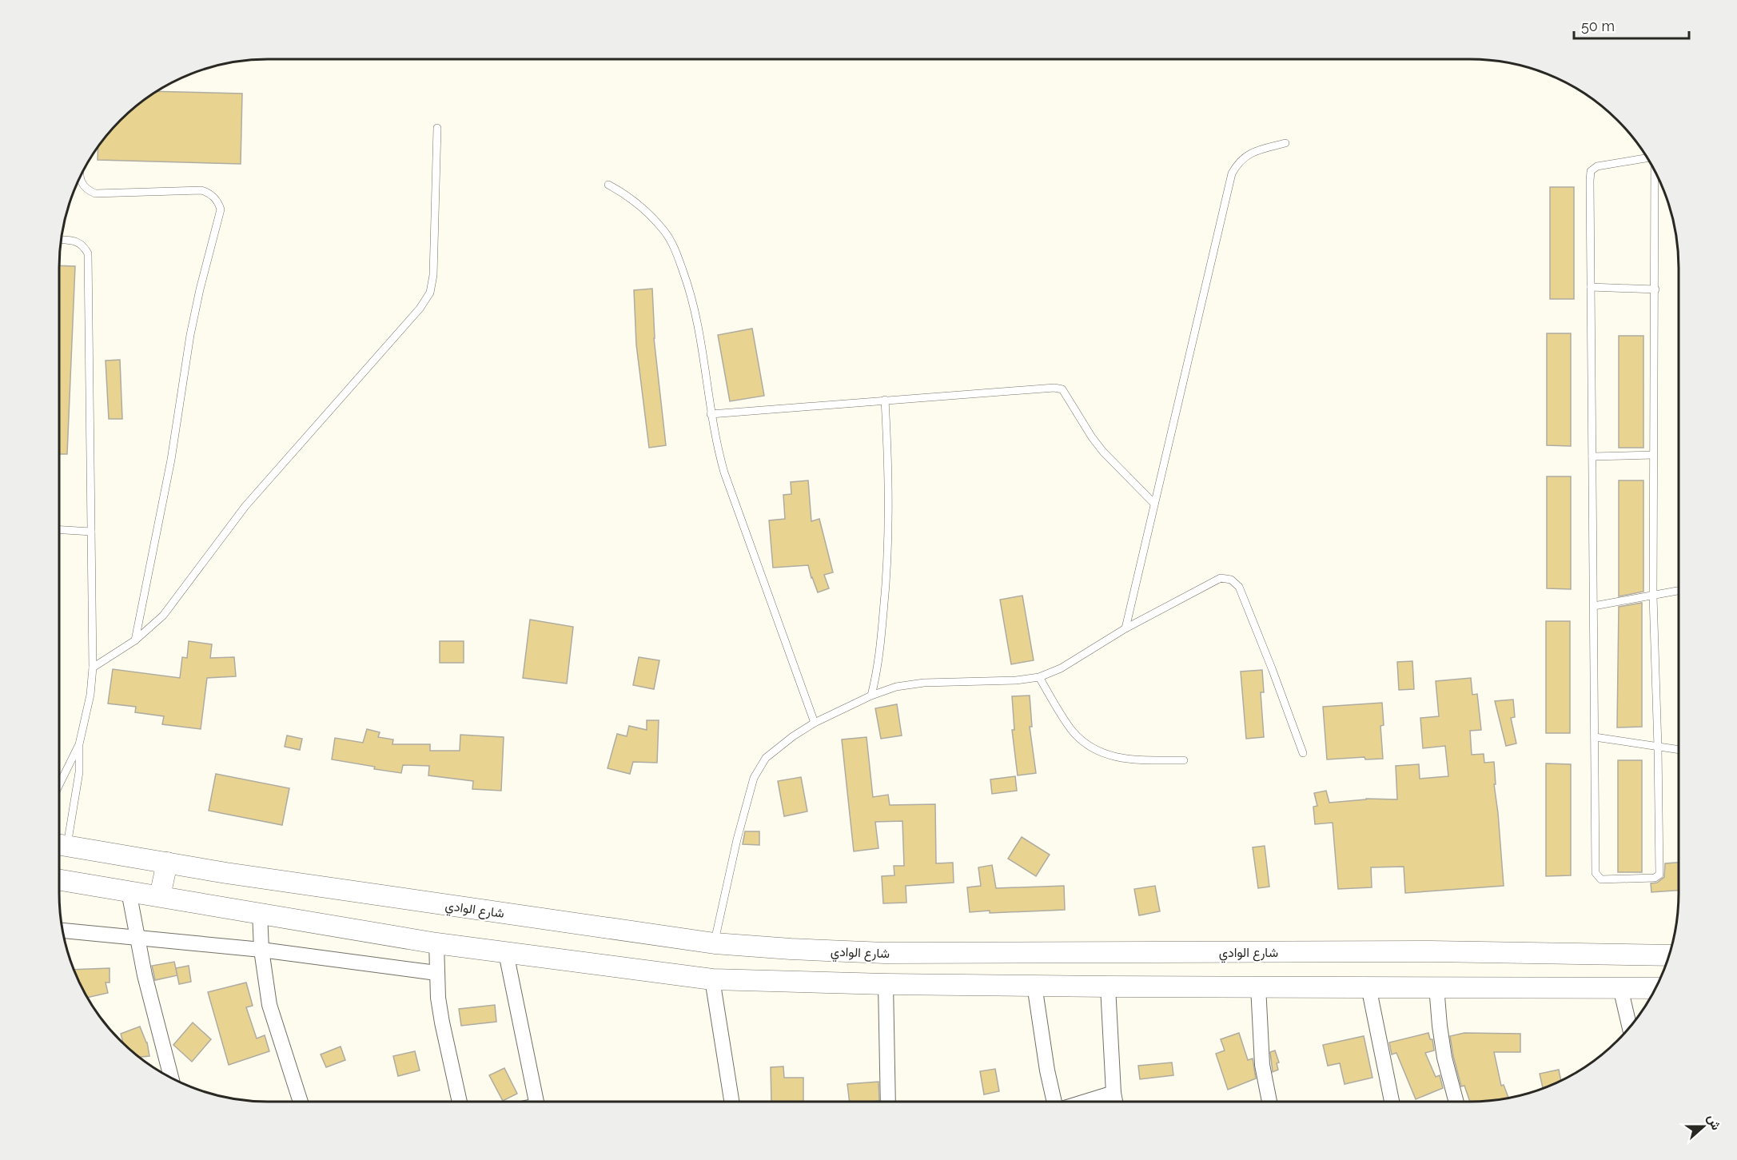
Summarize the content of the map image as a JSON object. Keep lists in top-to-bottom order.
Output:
{
  "streets": {
    "main road": ["شارع الوادي"]
  },
  "scale_bar": "50 m",
  "north": "right"
}
